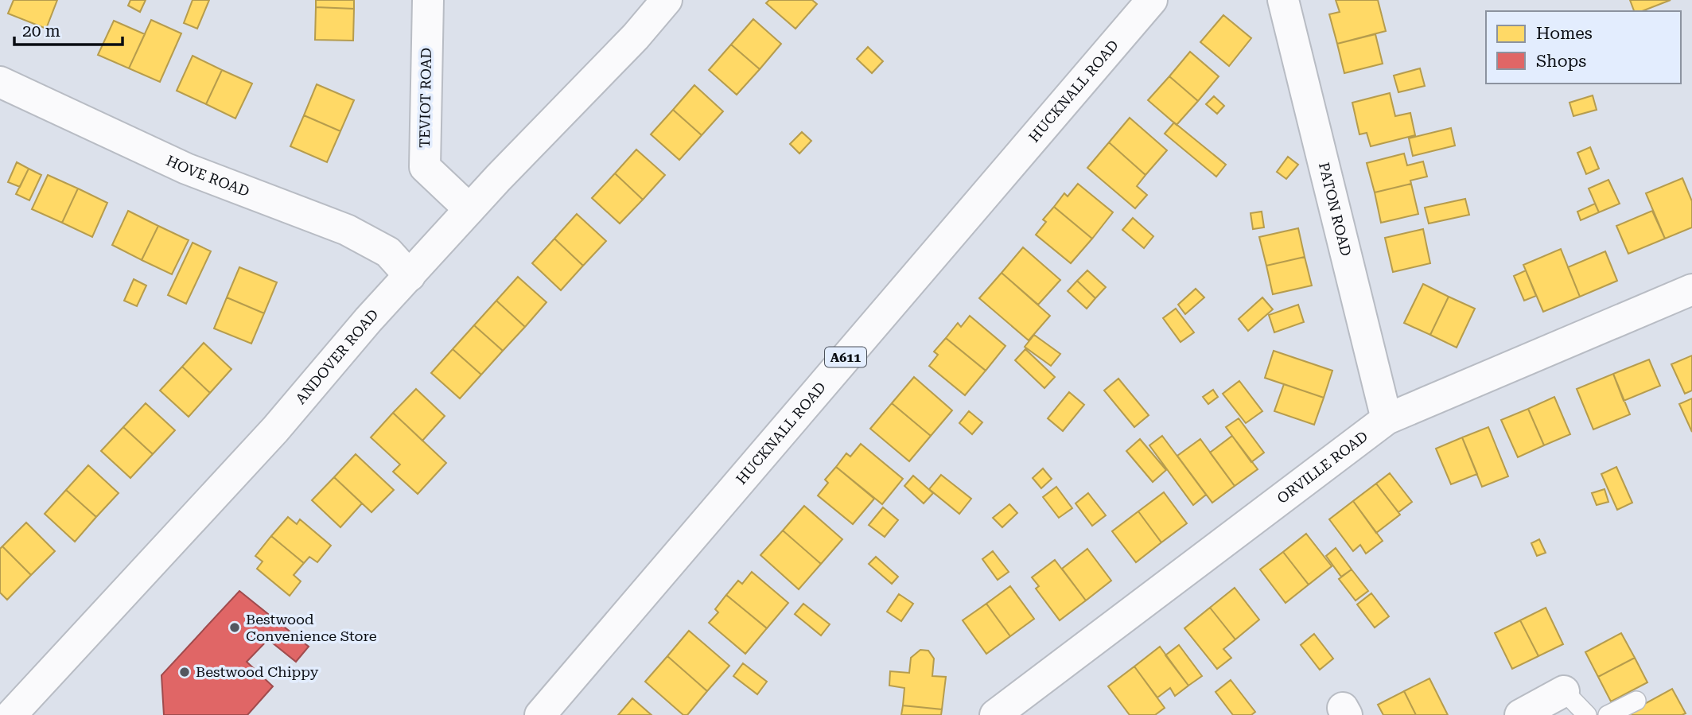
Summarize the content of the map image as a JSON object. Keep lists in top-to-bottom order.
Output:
{
  "streets": {
    "street": [
      "HUCKNALL ROAD",
      "TEVIOT ROAD",
      "HOVE ROAD",
      "PATON ROAD",
      "ANDOVER ROAD",
      "A611",
      "ORVILLE ROAD"
    ]
  },
  "crossings": [
    ["TEVIOT ROAD", "ANDOVER ROAD"],
    ["HOVE ROAD", "ANDOVER ROAD"],
    ["PATON ROAD", "ORVILLE ROAD"]
  ],
  "places": ["Bestwood Convenience Store", "Bestwood Chippy"],
  "legend": ["Homes", "Shops"],
  "scale_bar": "20 m"
}
